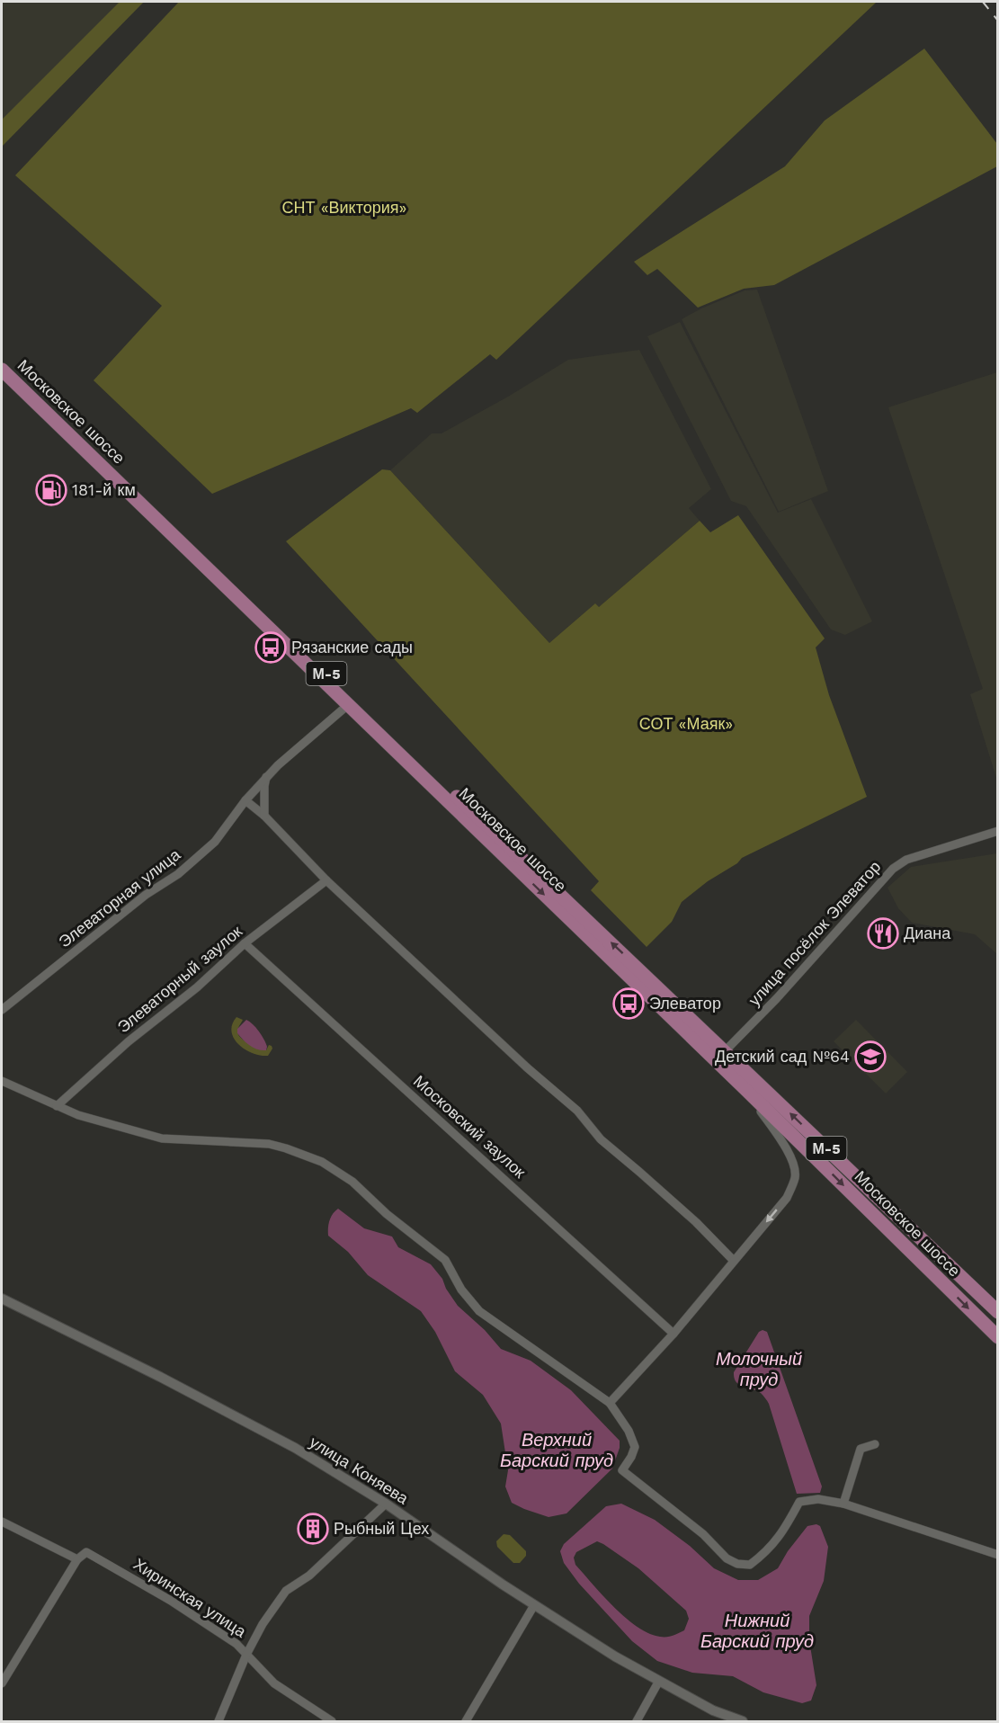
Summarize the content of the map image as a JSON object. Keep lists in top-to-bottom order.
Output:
{
  "streets": {
    "highway": ["Московское шоссе", "М-5"],
    "street": [
      "Элеваторная улица",
      "улица посёлок Элеватор",
      "Элеваторный заулок",
      "Московский заулок",
      "улица Коняева",
      "Хиринская улица"
    ]
  },
  "crossings": [
    ["Московское шоссе", "Элеваторная улица"],
    ["Московское шоссе", "улица посёлок Элеватор"],
    ["Элеваторный заулок", "Московский заулок"]
  ],
  "water": ["Молочный пруд", "Верхний Барский пруд", "Нижний Барский пруд"],
  "parks": ["СНТ «Виктория»", "СОТ «Маяк»"],
  "places": {
    "fuel station": ["181-й км"],
    "bus stop": ["Рязанские сады", "Элеватор"],
    "restaurant": ["Диана"],
    "school or university": ["Детский сад №64"],
    "building": ["Рыбный Цех"]
  }
}
